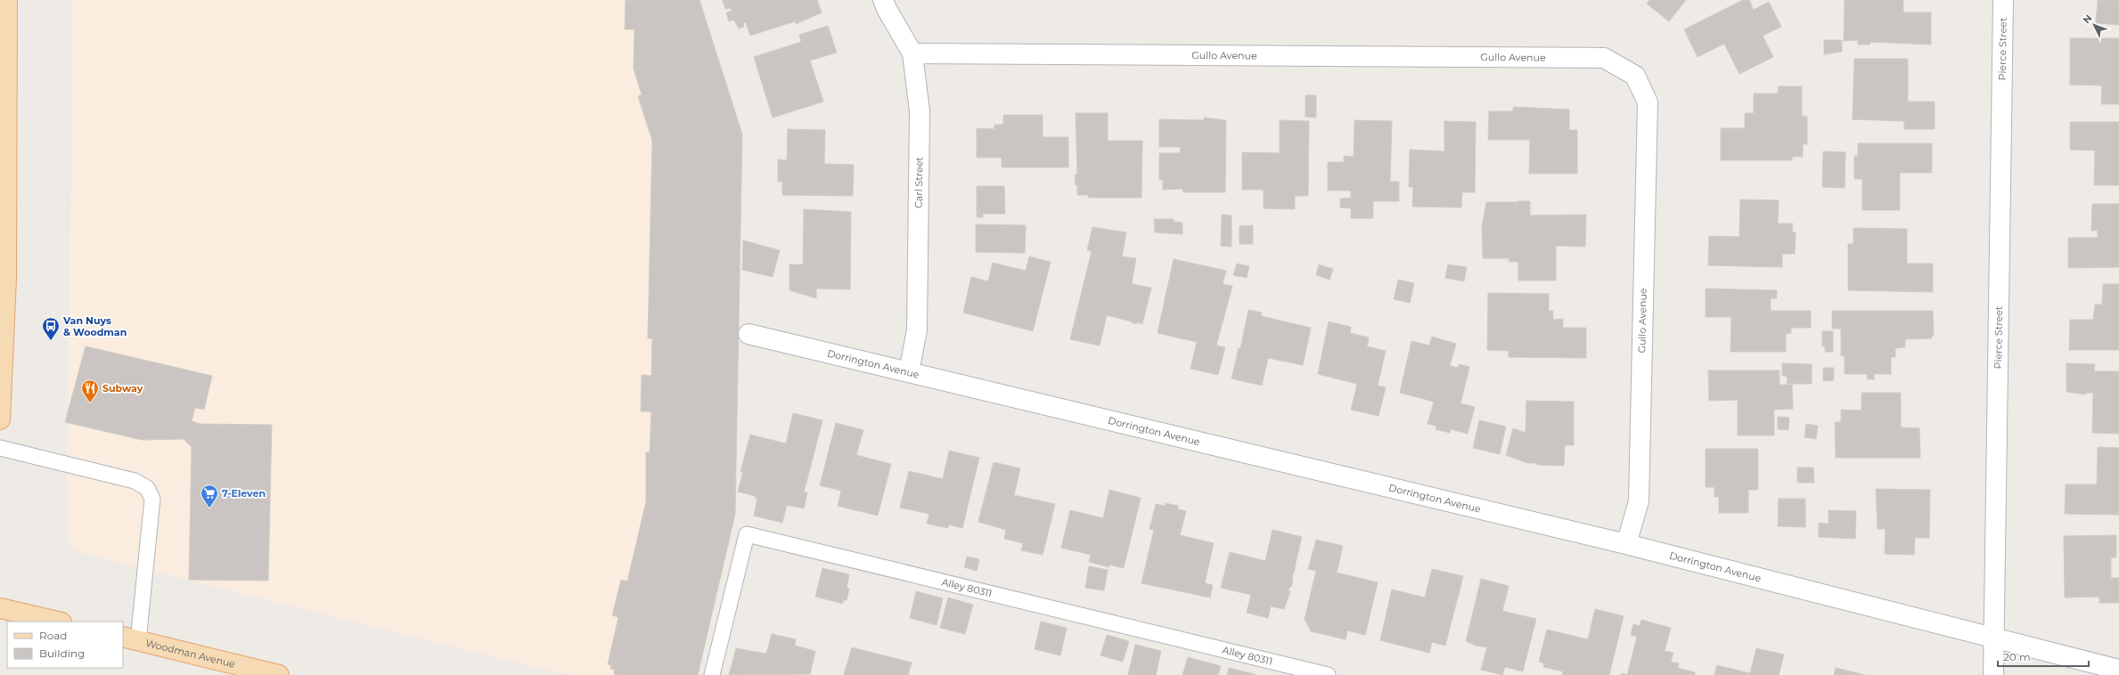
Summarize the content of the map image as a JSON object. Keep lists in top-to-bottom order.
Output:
{
  "streets": {
    "main road": ["Woodman Avenue"],
    "street": [
      "Pierce Street",
      "Gullo Avenue",
      "Carl Street",
      "Dorrington Avenue"
    ],
    "lane": ["Alley 80311"]
  },
  "crossings": [
    ["Pierce Street", "Dorrington Avenue"],
    ["Gullo Avenue", "Carl Street"],
    ["Gullo Avenue", "Dorrington Avenue"],
    ["Carl Street", "Dorrington Avenue"]
  ],
  "places": {
    "bus stop": ["Van Nuys & Woodman"],
    "restaurant": ["Subway"],
    "supermarket": ["7-Eleven"]
  },
  "legend": ["Road", "Building"],
  "scale_bar": "20 m",
  "north": "top left"
}
